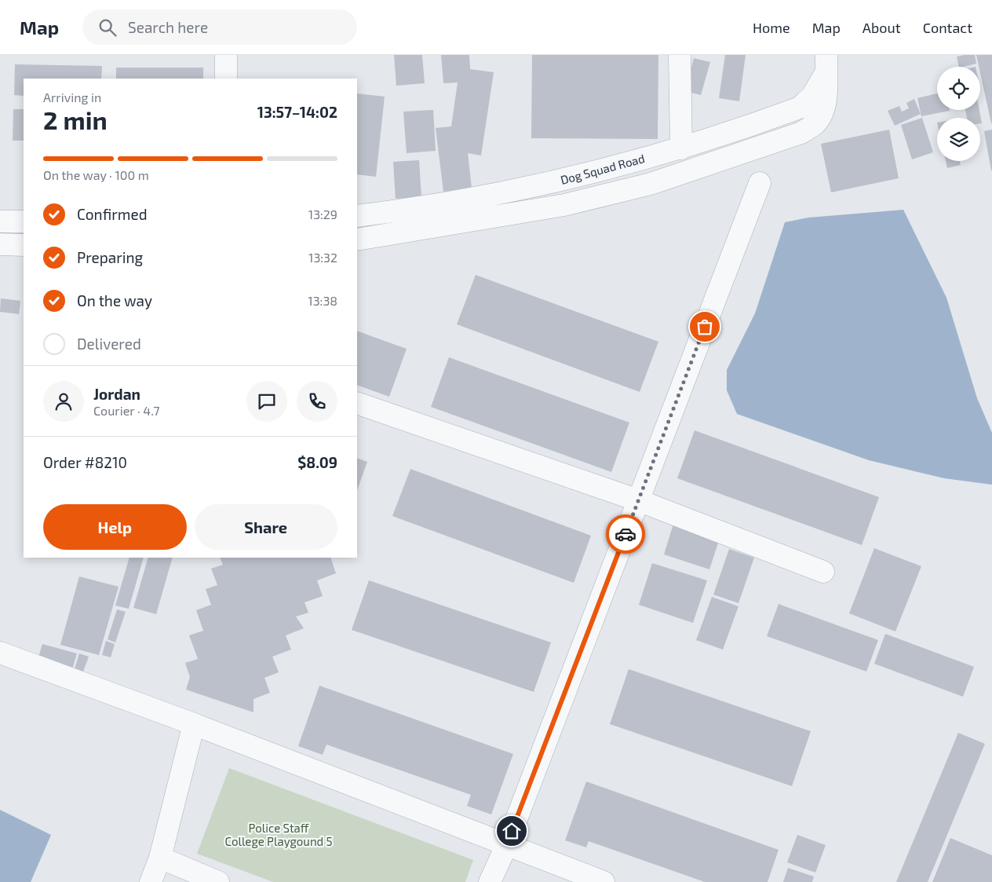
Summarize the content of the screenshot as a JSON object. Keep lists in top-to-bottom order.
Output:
{
  "streets": {
    "street": ["Dog Squad Road"]
  },
  "parks": ["Police Staff College Playgound 5"],
  "page": {
    "header": "Map",
    "search": "Search here",
    "nav": [
      "Home",
      "Map",
      "About",
      "Contact"
    ],
    "heading": ["2 min", "Arriving in", "13:57–14:02"],
    "panel": [
      "Jordan",
      "Courier · 4.7",
      "Order #8210",
      "$8.09"
    ],
    "bar": "On the way · 100 m",
    "list": [
      ["Confirmed", "13:29"],
      ["Preparing", "13:32"],
      ["On the way", "13:38"],
      "Delivered"
    ],
    "buttons": ["Help", "Share"]
  }
}
